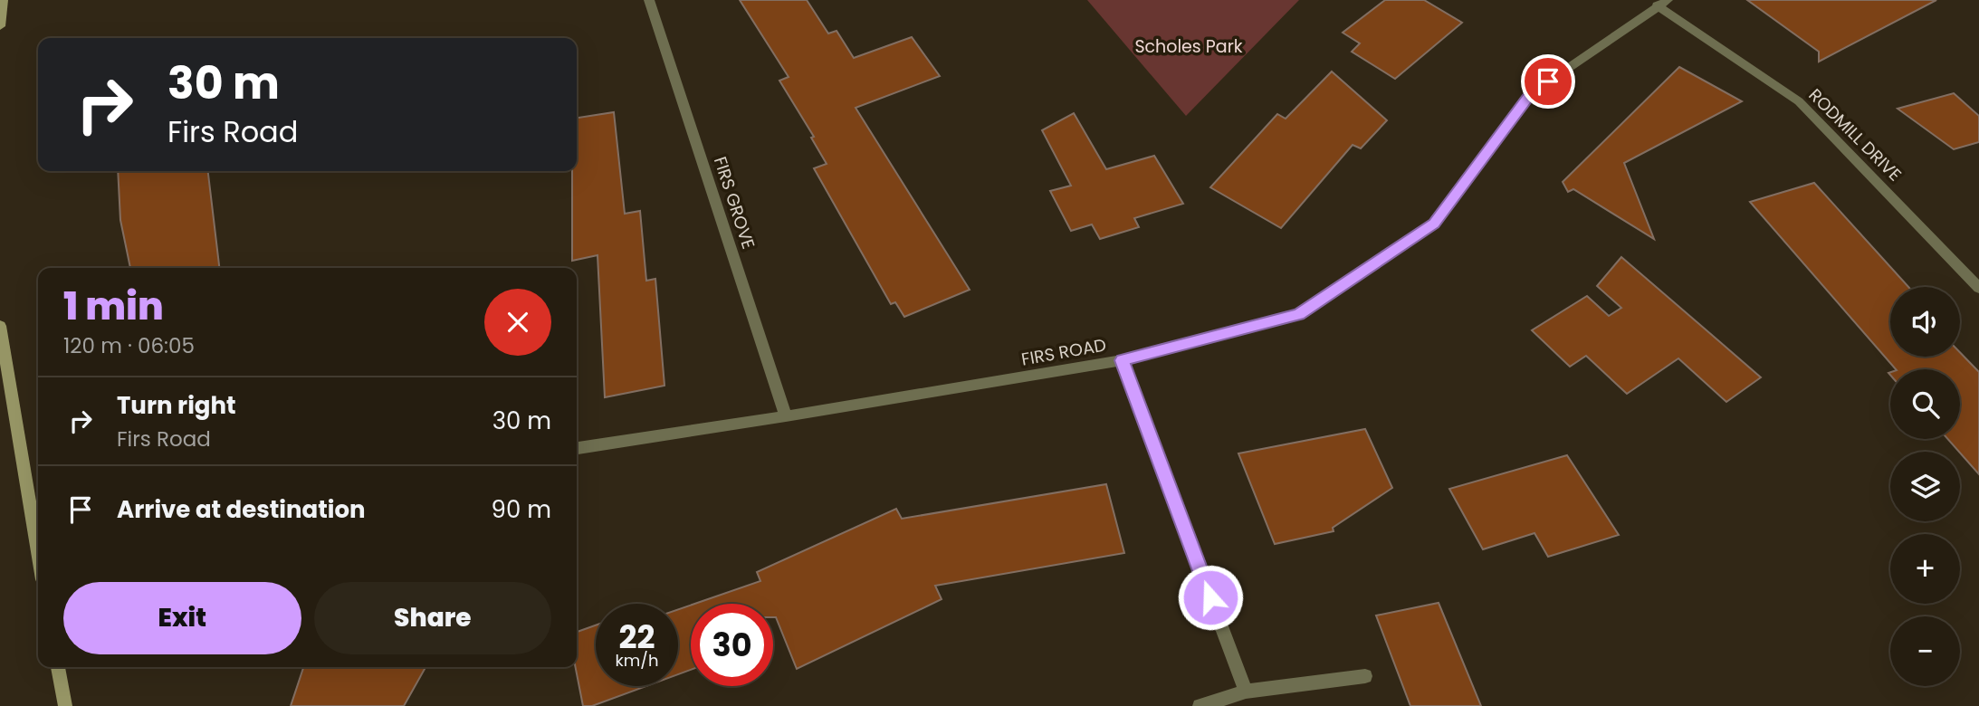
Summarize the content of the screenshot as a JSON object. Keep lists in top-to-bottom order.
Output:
{
  "streets": {
    "street": ["RODMILL DRIVE", "FIRS GROVE", "FIRS ROAD"]
  },
  "crossings": [
    ["RODMILL DRIVE", "FIRS ROAD"],
    ["FIRS GROVE", "FIRS ROAD"]
  ],
  "parks": ["Scholes Park"],
  "page": {
    "turn": ["30 m", "Firs Road"],
    "heading": ["1 min", "120 m · 06:05"],
    "map_buttons": ["+", "−"],
    "list": [
      {
        "name": "Turn right",
        "note": "Firs Road",
        "value": "30 m"
      },
      {
        "name": "Arrive at destination",
        "value": "90 m"
      }
    ],
    "buttons": ["Exit", "Share"],
    "speed": "22 km/h",
    "limit": "30"
  }
}
